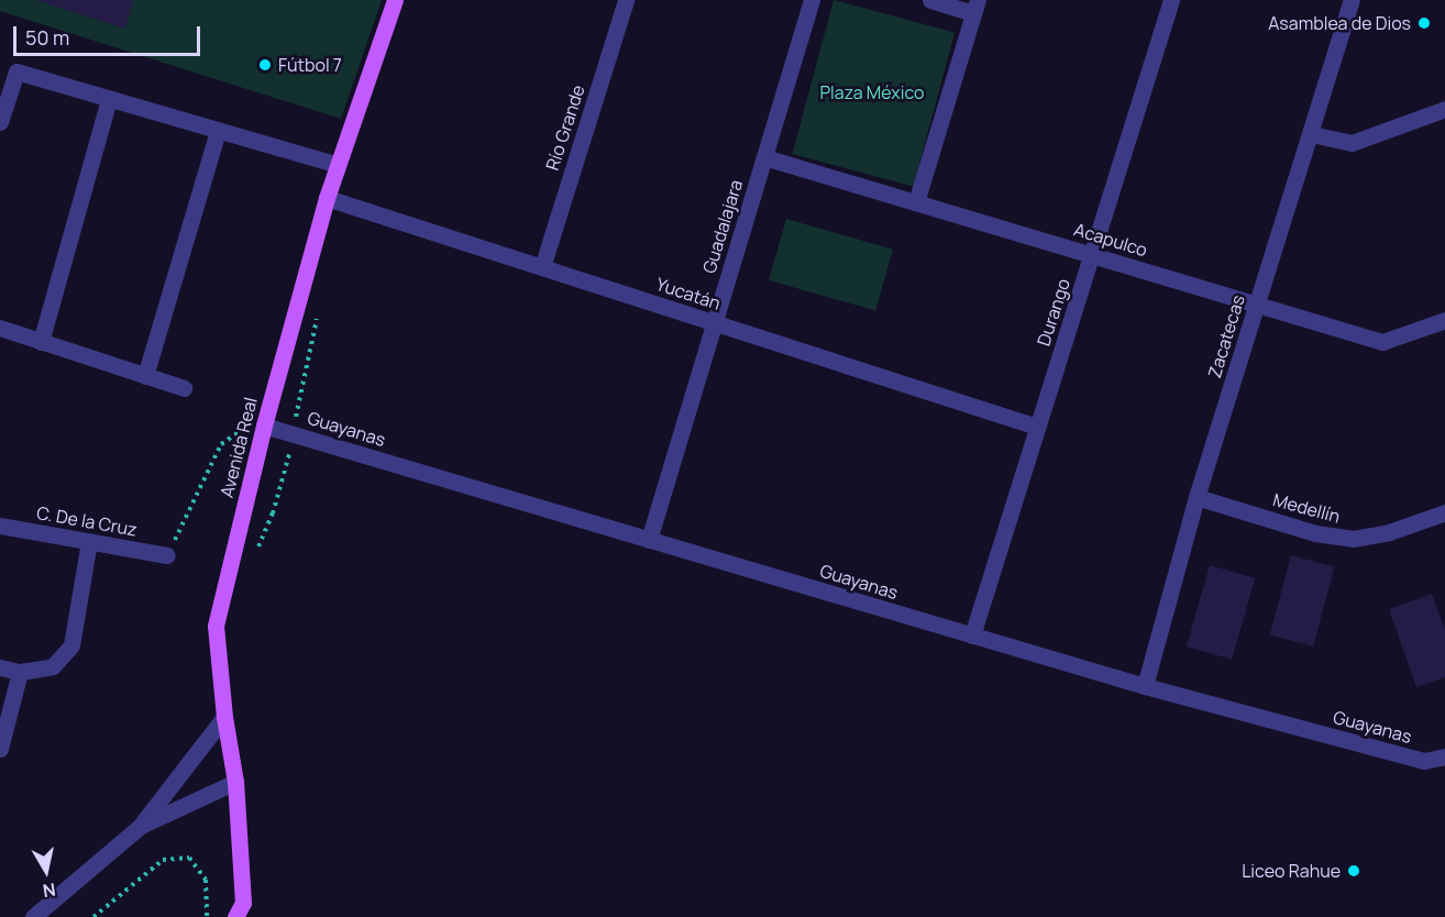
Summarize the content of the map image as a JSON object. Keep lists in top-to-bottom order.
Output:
{
  "streets": {
    "main road": ["Avenida Real"],
    "street": [
      "Río Grande",
      "Guadalajara",
      "Acapulco",
      "Yucatán",
      "Durango",
      "Zacatecas",
      "Guayanas",
      "Medellín",
      "C. De la Cruz"
    ]
  },
  "crossings": [
    ["Río Grande", "Yucatán"],
    ["Guadalajara", "Acapulco"],
    ["Guadalajara", "Yucatán"],
    ["Guadalajara", "Guayanas"],
    ["Acapulco", "Durango"],
    ["Acapulco", "Zacatecas"],
    ["Yucatán", "Durango"],
    ["Yucatán", "Avenida Real"],
    ["Durango", "Guayanas"],
    ["Zacatecas", "Guayanas"],
    ["Zacatecas", "Medellín"],
    ["Guayanas", "Avenida Real"]
  ],
  "parks": ["Plaza México"],
  "places": ["Asamblea de Dios", "Fútbol 7", "Liceo Rahue"],
  "scale_bar": "50 m",
  "north": "bottom"
}
